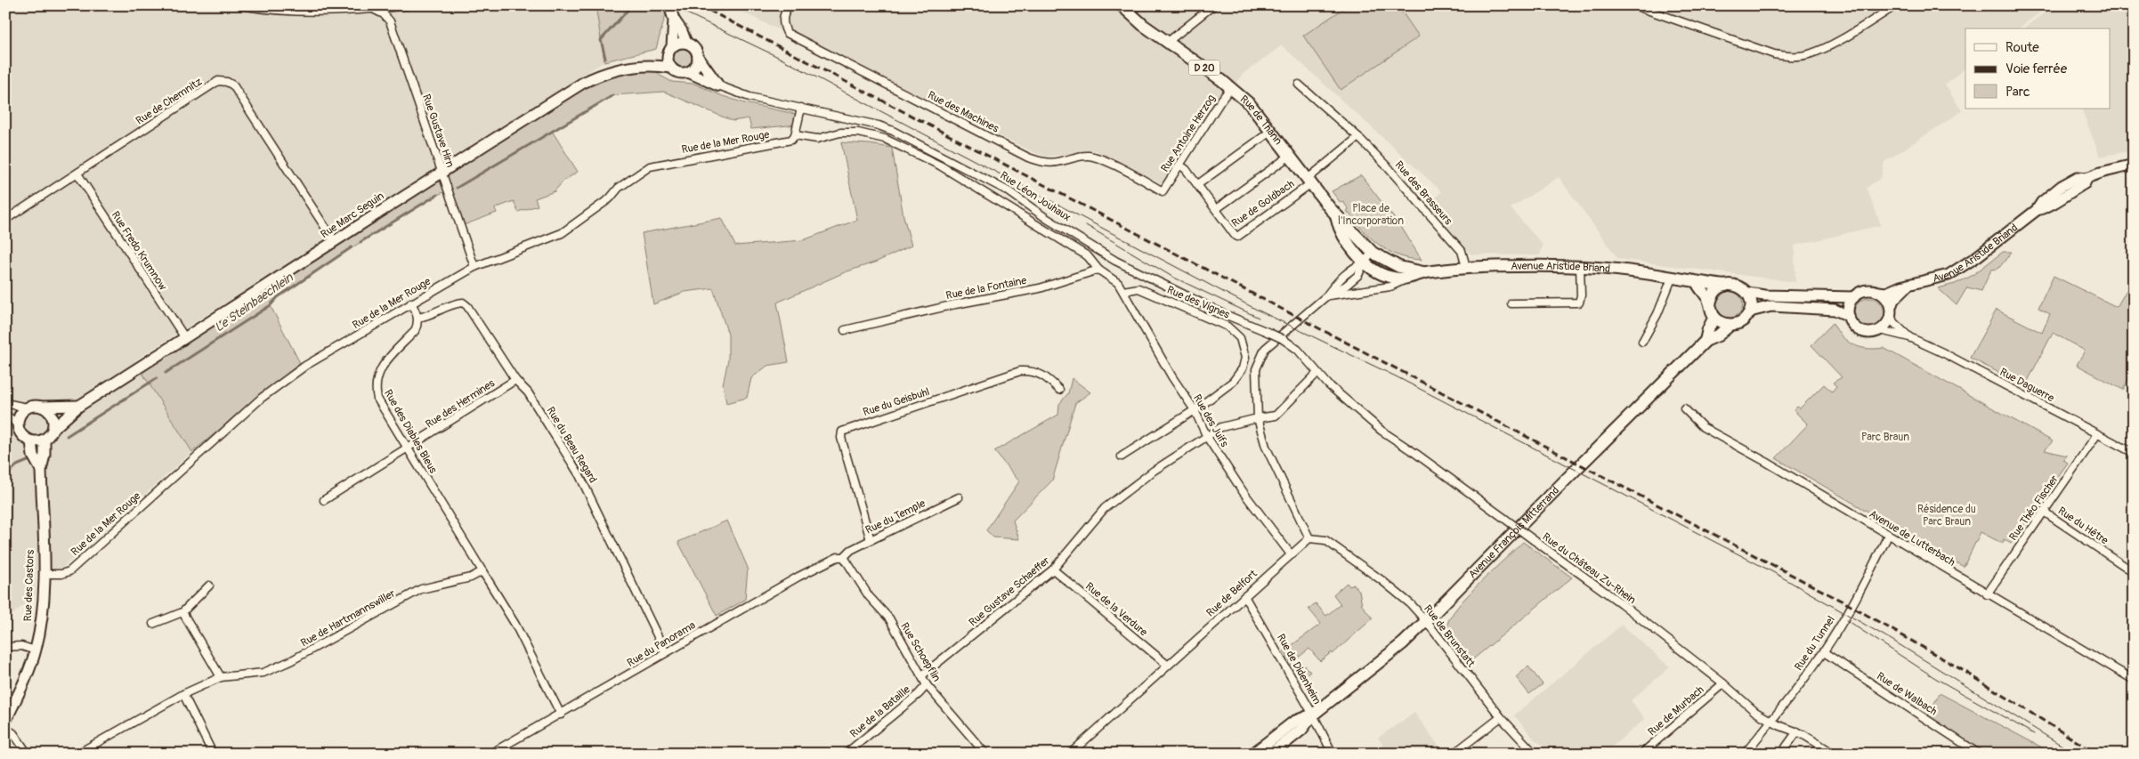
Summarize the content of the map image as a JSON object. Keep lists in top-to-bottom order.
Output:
{
  "streets": {
    "main road": [
      "D 20",
      "Rue de Thann",
      "Avenue Aristide Briand",
      "Avenue François Mitterrand"
    ],
    "street": [
      "Rue de Chemnitz",
      "Rue des Machines",
      "Rue Gustave Hirn",
      "Rue Antoine Herzog",
      "Rue de la Mer Rouge",
      "Rue des Brasseurs",
      "Rue Léon Jouhaux",
      "Rue de Goldbach",
      "Rue Marc Seguin",
      "Rue Fredo Krumnow",
      "Rue de la Fontaine",
      "Rue des Vignes",
      "Rue Daguerre",
      "Rue du Geisbuhl",
      "Rue des Hermines",
      "Rue des Juifs",
      "Rue des Diables Bleus",
      "Rue du Beau Regard",
      "Rue Théo Fischer",
      "Rue du Temple",
      "Rue du Hêtre",
      "Avenue de Lutterbach",
      "Rue du Château Zu-Rhein",
      "Rue des Castors",
      "Rue Gustave Schaeffer",
      "Rue de Belfort",
      "Rue de la Verdure",
      "Rue de Hartmannswiller",
      "Rue de Brunstatt",
      "Rue du Tunnel",
      "Rue du Panorama",
      "Rue Schoepflin",
      "Rue de Didenheim",
      "Rue de Walbach",
      "Rue de Murbach",
      "Rue de la Bataille"
    ]
  },
  "crossings": [
    ["Rue de Chemnitz", "Rue Marc Seguin"],
    ["Rue de Chemnitz", "Rue Fredo Krumnow"],
    ["Rue des Machines", "Rue Antoine Herzog"],
    ["Rue de Thann", "Rue Antoine Herzog"],
    ["Rue de Thann", "Rue de Goldbach"],
    ["Rue de Thann", "Avenue Aristide Briand"],
    ["Rue Gustave Hirn", "Rue de la Mer Rouge"],
    ["Rue Gustave Hirn", "Rue Marc Seguin"],
    ["Rue Antoine Herzog", "Rue de Goldbach"],
    ["Rue de la Mer Rouge", "Rue des Castors"],
    ["Rue des Brasseurs", "Avenue Aristide Briand"],
    ["Rue Léon Jouhaux", "Rue Marc Seguin"],
    ["Rue Léon Jouhaux", "Rue du Château Zu-Rhein"],
    ["Rue Marc Seguin", "Rue Fredo Krumnow"],
    ["Rue Marc Seguin", "Rue des Castors"],
    ["Avenue Aristide Briand", "Rue Daguerre"],
    ["Avenue Aristide Briand", "Avenue François Mitterrand"],
    ["Rue des Vignes", "Rue des Juifs"],
    ["Rue Daguerre", "Rue Théo Fischer"],
    ["Rue du Geisbuhl", "Rue du Temple"],
    ["Rue des Hermines", "Rue des Diables Bleus"],
    ["Rue des Hermines", "Rue du Beau Regard"],
    ["Rue des Juifs", "Rue Gustave Schaeffer"],
    ["Rue des Juifs", "Rue de Belfort"],
    ["Rue des Diables Bleus", "Rue du Beau Regard"],
    ["Rue des Diables Bleus", "Rue de Hartmannswiller"],
    ["Rue du Beau Regard", "Rue du Panorama"],
    ["Rue Théo Fischer", "Rue du Hêtre"],
    ["Rue Théo Fischer", "Avenue de Lutterbach"],
    ["Rue du Temple", "Rue du Panorama"],
    ["Rue du Temple", "Rue Schoepflin"],
    ["Avenue François Mitterrand", "Rue de Brunstatt"],
    ["Avenue François Mitterrand", "Rue de Didenheim"],
    ["Avenue de Lutterbach", "Rue du Tunnel"],
    ["Rue du Château Zu-Rhein", "Rue du Tunnel"],
    ["Rue du Château Zu-Rhein", "Rue de Murbach"],
    ["Rue Gustave Schaeffer", "Rue de la Verdure"],
    ["Rue Gustave Schaeffer", "Rue Schoepflin"],
    ["Rue de Belfort", "Rue de la Verdure"],
    ["Rue de Belfort", "Rue de Brunstatt"],
    ["Rue de Belfort", "Rue de Didenheim"],
    ["Rue du Tunnel", "Rue de Walbach"],
    ["Rue du Panorama", "Rue Schoepflin"],
    ["Rue Schoepflin", "Rue de la Bataille"]
  ],
  "water": ["Le Steinbaechlein"],
  "parks": ["Place de l'Incorporation", "Parc Braun", "Résidence du Parc Braun"],
  "legend": ["Route", "Voie ferrée", "Parc"]
}
